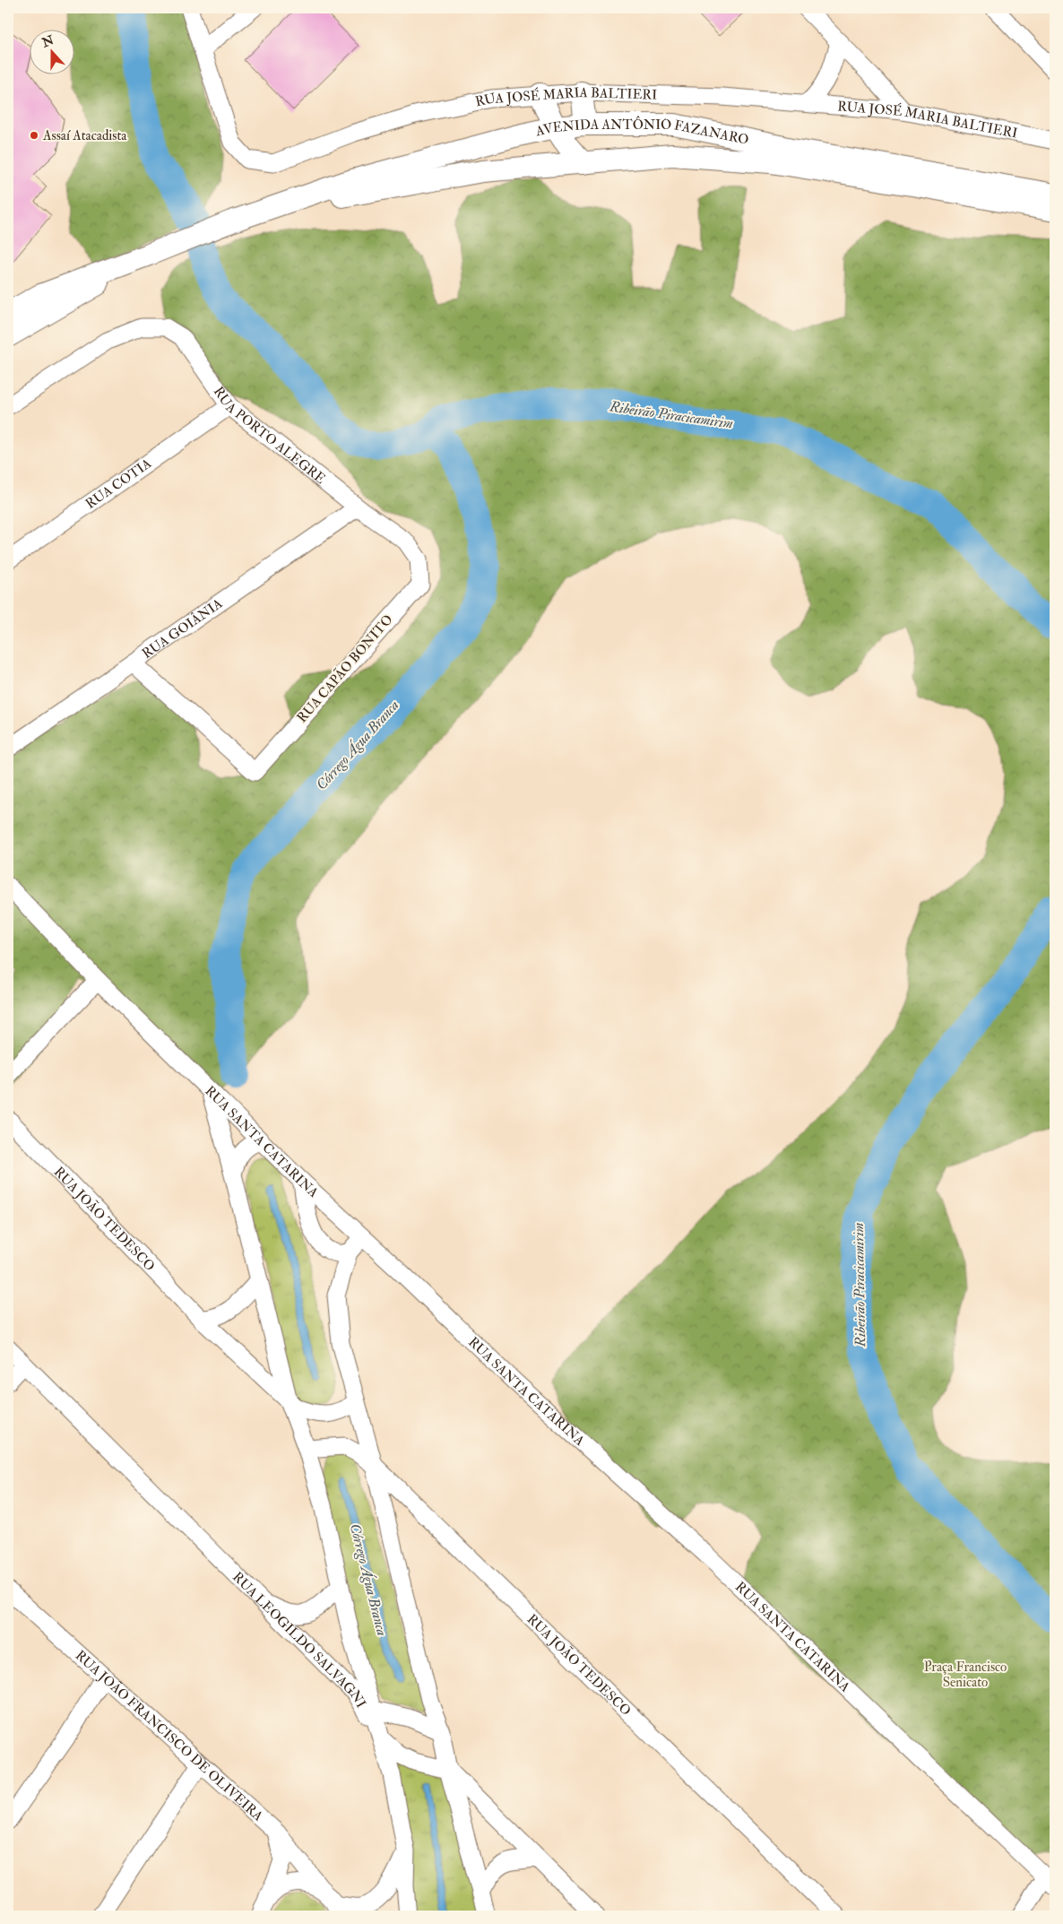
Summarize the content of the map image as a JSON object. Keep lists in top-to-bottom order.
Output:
{
  "streets": {
    "main road": ["AVENIDA ANTÔNIO FAZANARO"],
    "street": [
      "RUA JOSÉ MARIA BALTIERI",
      "RUA PORTO ALEGRE",
      "RUA COTIA",
      "RUA GOIÂNIA",
      "RUA CAPÃO BONITO",
      "RUA SANTA CATARINA",
      "RUA JOÃO TEDESCO",
      "RUA LEOGILDO SALVAGNI",
      "RUA JOÃO FRANCISCO DE OLIVEIRA"
    ]
  },
  "crossings": [
    ["RUA PORTO ALEGRE", "RUA COTIA"],
    ["RUA PORTO ALEGRE", "RUA GOIÂNIA"],
    ["RUA PORTO ALEGRE", "RUA CAPÃO BONITO"],
    ["RUA GOIÂNIA", "RUA CAPÃO BONITO"]
  ],
  "water": ["Ribeirão Piracicamirim", "Córrego Água Branca"],
  "parks": ["Praça Francisco Senicato"],
  "places": ["Assaí Atacadista"],
  "north": "top"
}
